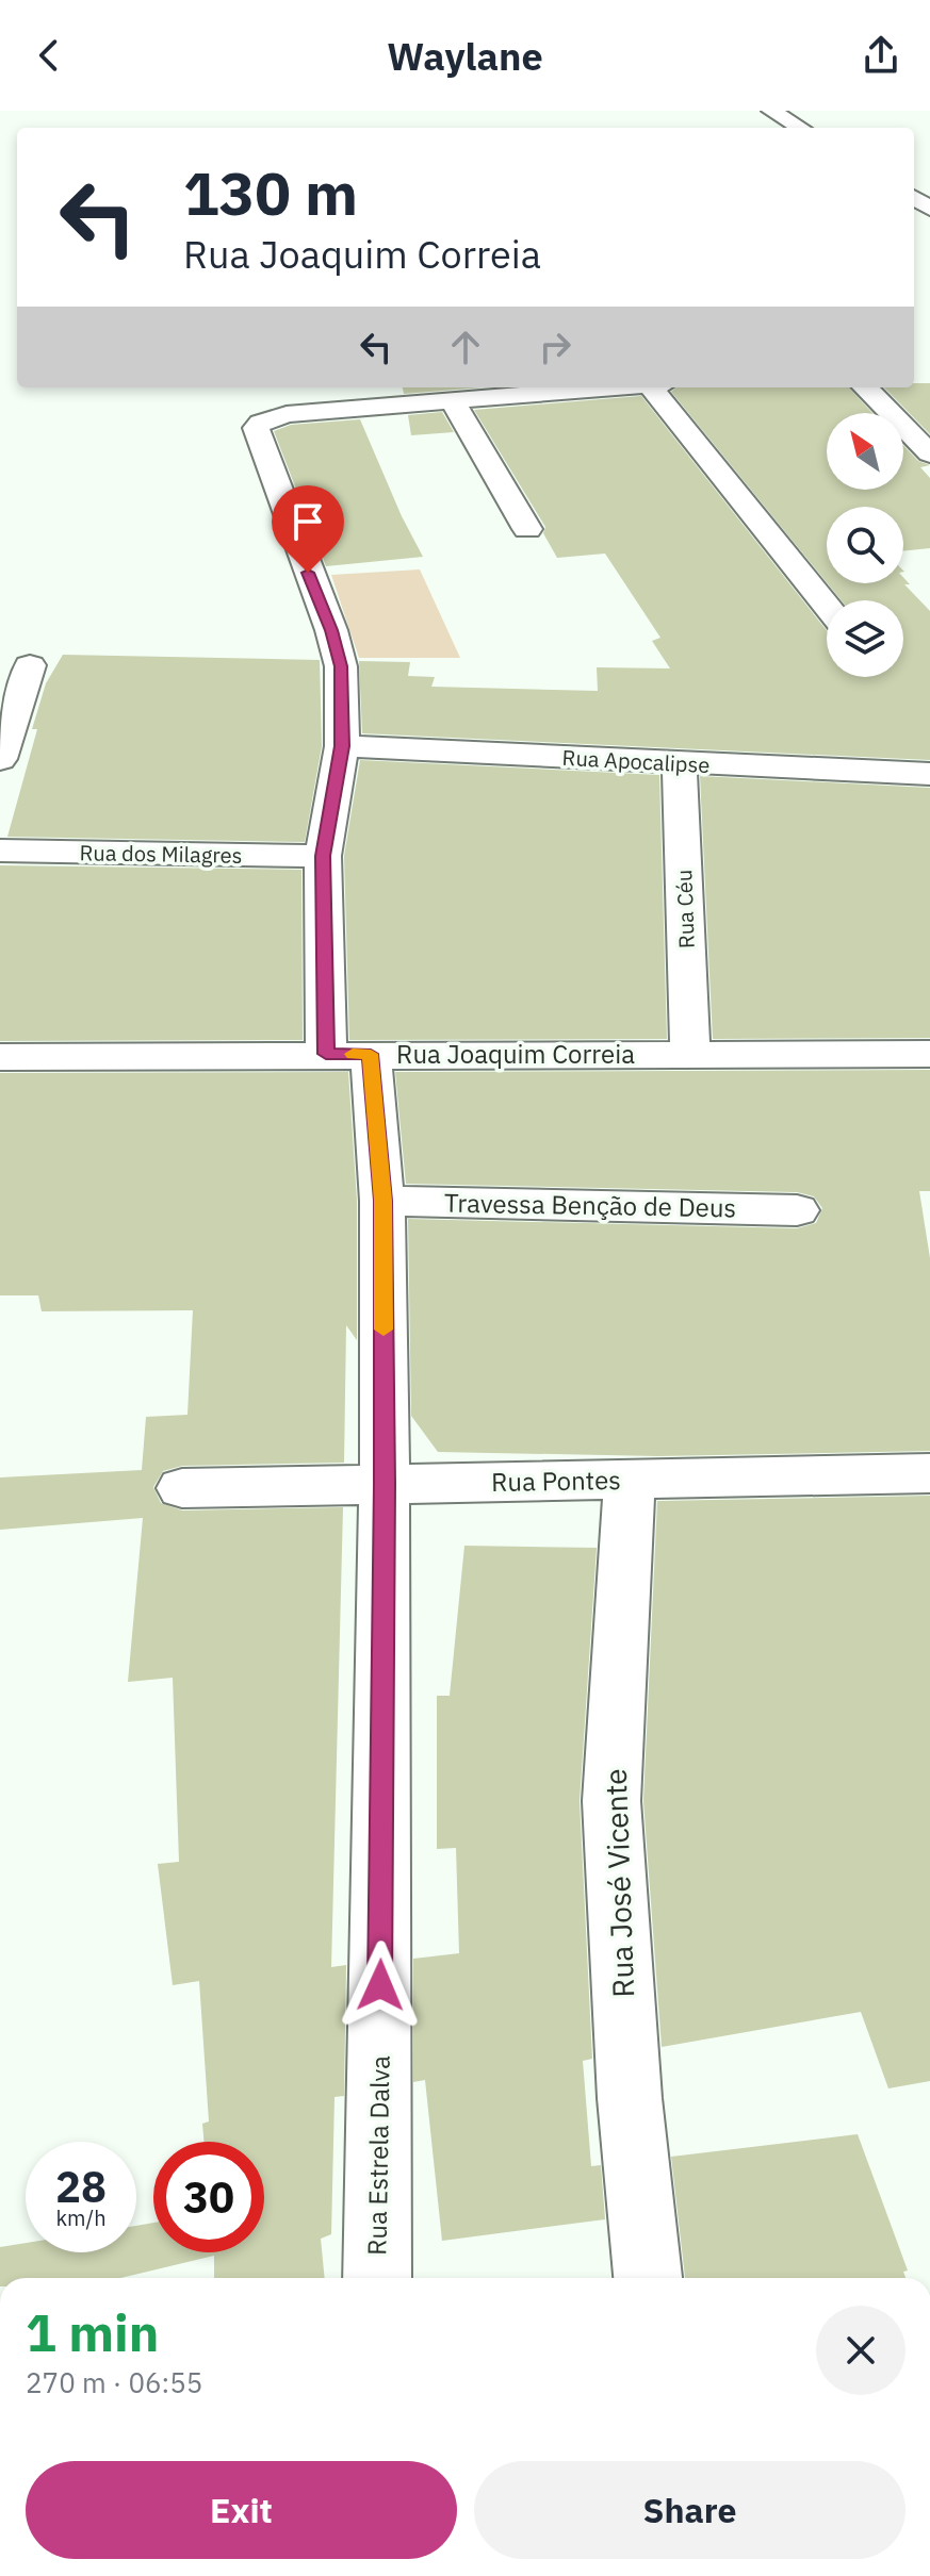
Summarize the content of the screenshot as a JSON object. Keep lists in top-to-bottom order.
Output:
{
  "streets": {
    "street": [
      "Rua Apocalipse",
      "Rua dos Milagres",
      "Rua Céu",
      "Rua Joaquim Correia",
      "Travessa Benção de Deus",
      "Rua Pontes",
      "Rua José Vicente",
      "Rua Estrela Dalva"
    ]
  },
  "crossings": [
    ["Rua Apocalipse", "Rua Céu"],
    ["Rua Apocalipse", "Rua Estrela Dalva"],
    ["Rua dos Milagres", "Rua Estrela Dalva"],
    ["Rua Céu", "Rua Joaquim Correia"],
    ["Rua Joaquim Correia", "Rua Estrela Dalva"],
    ["Travessa Benção de Deus", "Rua Estrela Dalva"],
    ["Rua Pontes", "Rua José Vicente"],
    ["Rua Pontes", "Rua Estrela Dalva"]
  ],
  "north": "top left",
  "page": {
    "header": "Waylane",
    "turn": ["130 m", "Rua Joaquim Correia"],
    "speed": "28 km/h",
    "limit": "30",
    "heading": ["1 min", "270 m · 06:55"],
    "buttons": ["Exit", "Share"]
  }
}
